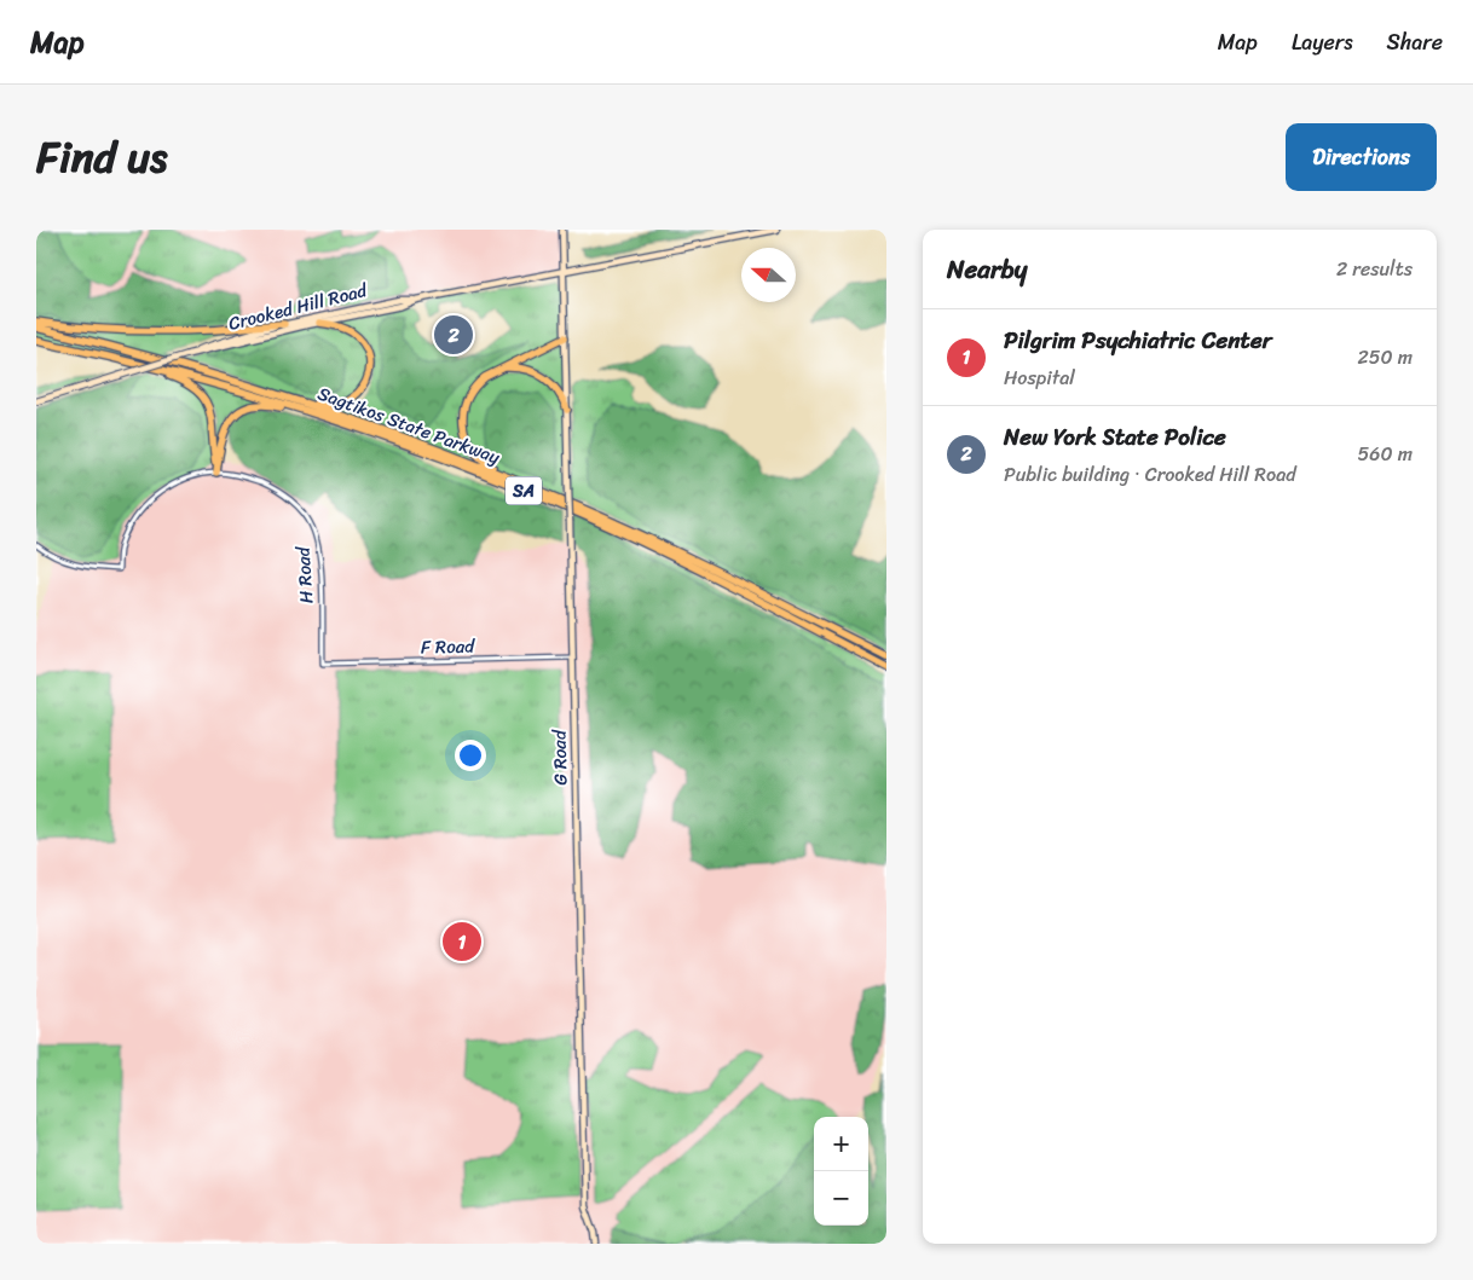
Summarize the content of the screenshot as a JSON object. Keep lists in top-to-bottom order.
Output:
{
  "streets": {
    "highway": ["Sagtikos State Parkway", "SA"],
    "main road": ["Crooked Hill Road", "G Road"],
    "street": ["H Road", "F Road"]
  },
  "crossings": [
    ["Crooked Hill Road", "G Road"],
    ["H Road", "F Road"],
    ["F Road", "G Road"]
  ],
  "north": "left",
  "page": {
    "header": "Map",
    "nav": ["Map", "Layers", "Share"],
    "title": "Find us",
    "buttons": "Directions",
    "heading": ["Nearby", "2 results"],
    "list": [
      {
        "mark": "1",
        "name": "Pilgrim Psychiatric Center",
        "note": "Hospital",
        "value": "250 m"
      },
      {
        "mark": "2",
        "name": "New York State Police",
        "note": "Public building · Crooked Hill Road",
        "value": "560 m"
      }
    ],
    "pins": ["2", "1"],
    "map_buttons": ["+", "−"]
  }
}
